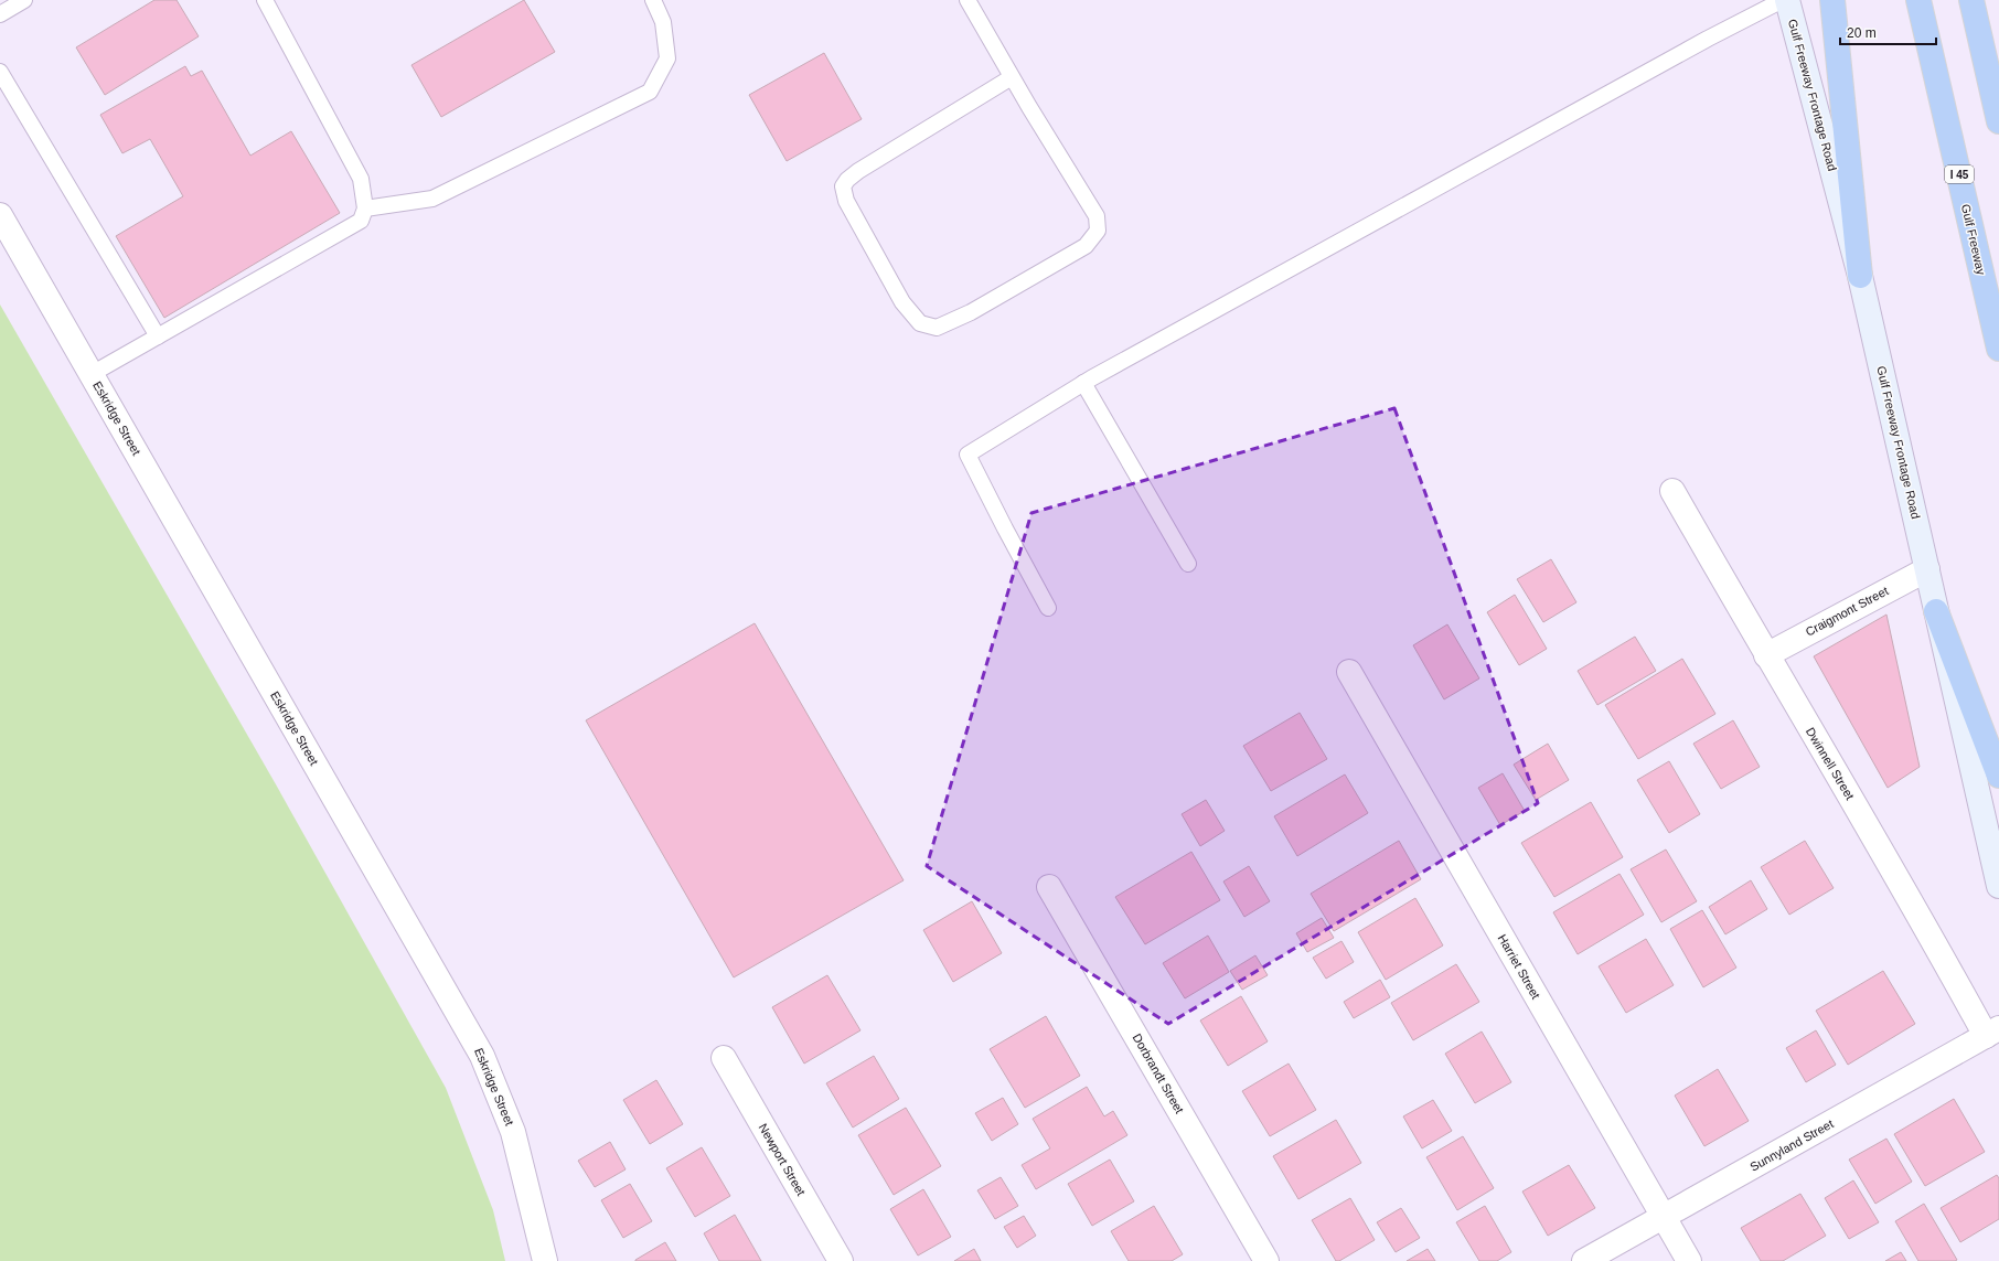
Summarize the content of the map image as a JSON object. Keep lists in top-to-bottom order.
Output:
{
  "streets": {
    "highway": ["I 45", "Gulf Freeway"],
    "main road": ["Gulf Freeway Frontage Road"],
    "street": [
      "Eskridge Street",
      "Craigmont Street",
      "Dwinnell Street",
      "Harriet Street",
      "Dorbrandt Street",
      "Sunnyland Street",
      "Newport Street"
    ]
  },
  "crossings": [
    ["Gulf Freeway Frontage Road", "Craigmont Street"],
    ["Craigmont Street", "Dwinnell Street"],
    ["Dwinnell Street", "Sunnyland Street"],
    ["Harriet Street", "Sunnyland Street"]
  ],
  "scale_bar": "20 m"
}
